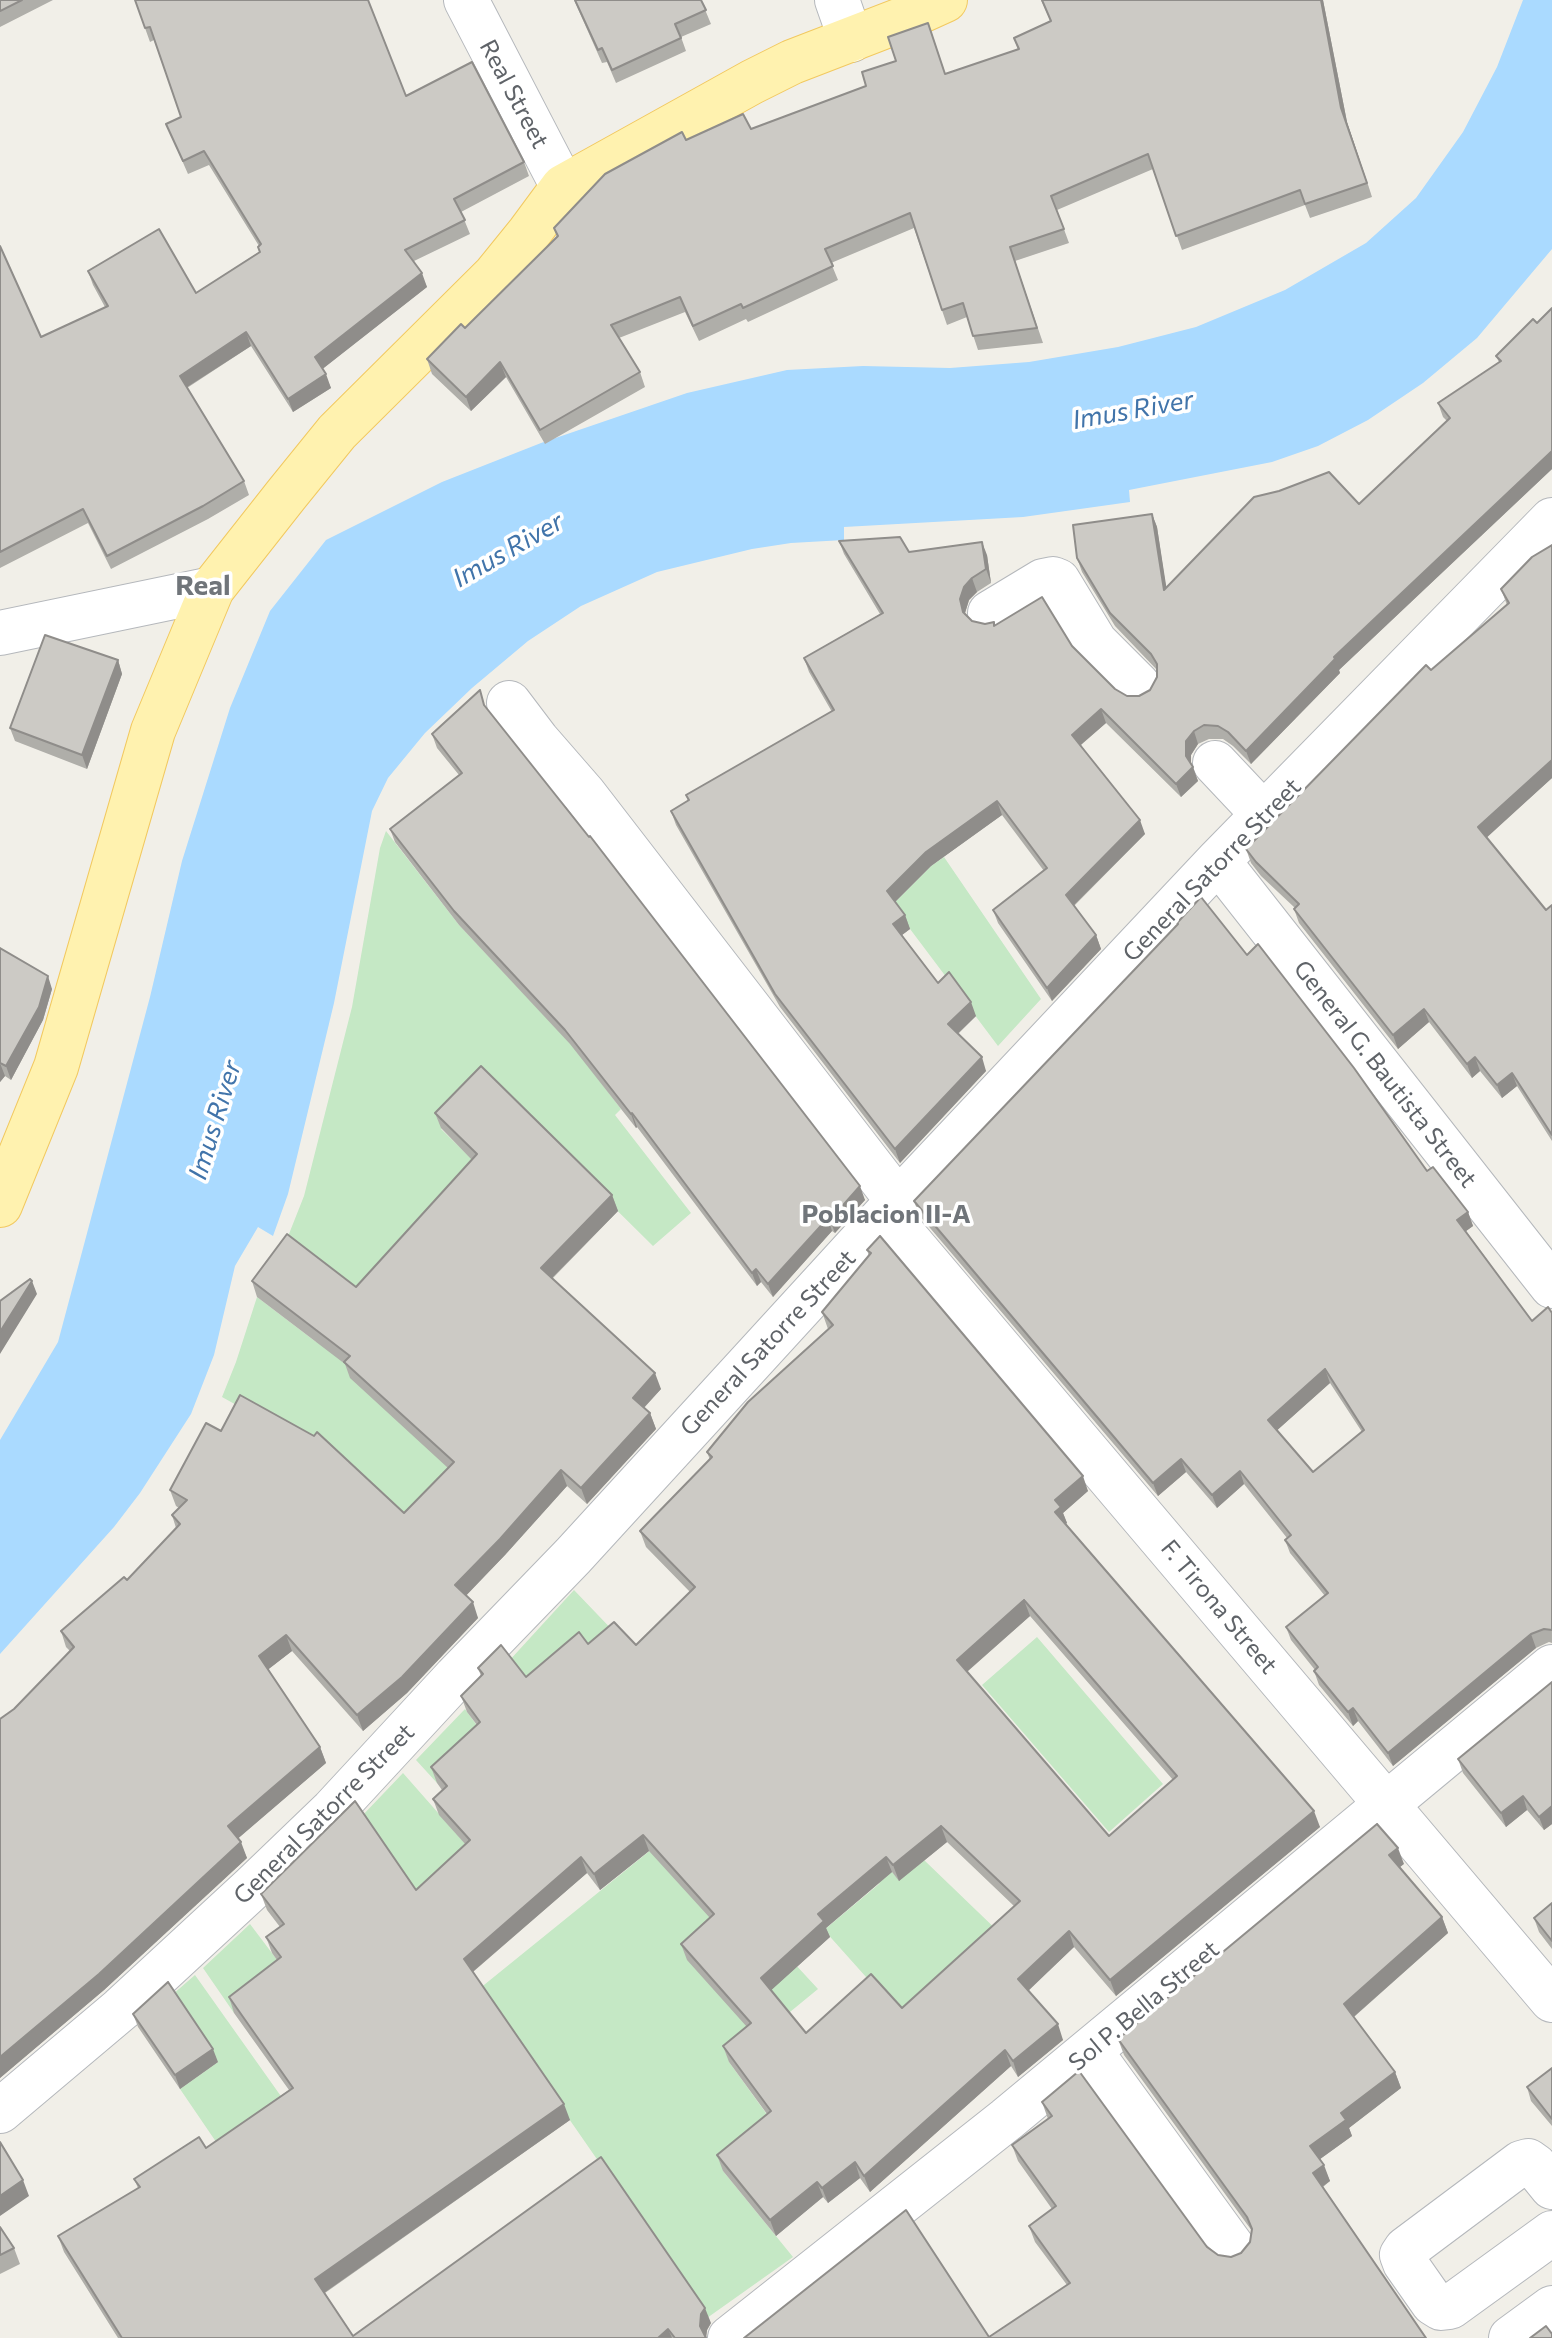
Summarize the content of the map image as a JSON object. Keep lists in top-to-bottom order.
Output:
{
  "streets": {
    "street": [
      "Real Street",
      "General Satorre Street",
      "General G. Bautista Street",
      "F. Tirona Street",
      "Sol P. Bella Street"
    ]
  },
  "crossings": [
    ["General Satorre Street", "General G. Bautista Street"],
    ["General Satorre Street", "F. Tirona Street"],
    ["F. Tirona Street", "Sol P. Bella Street"]
  ],
  "districts": ["Real", "Poblacion II-A"],
  "water": ["Imus River"]
}
